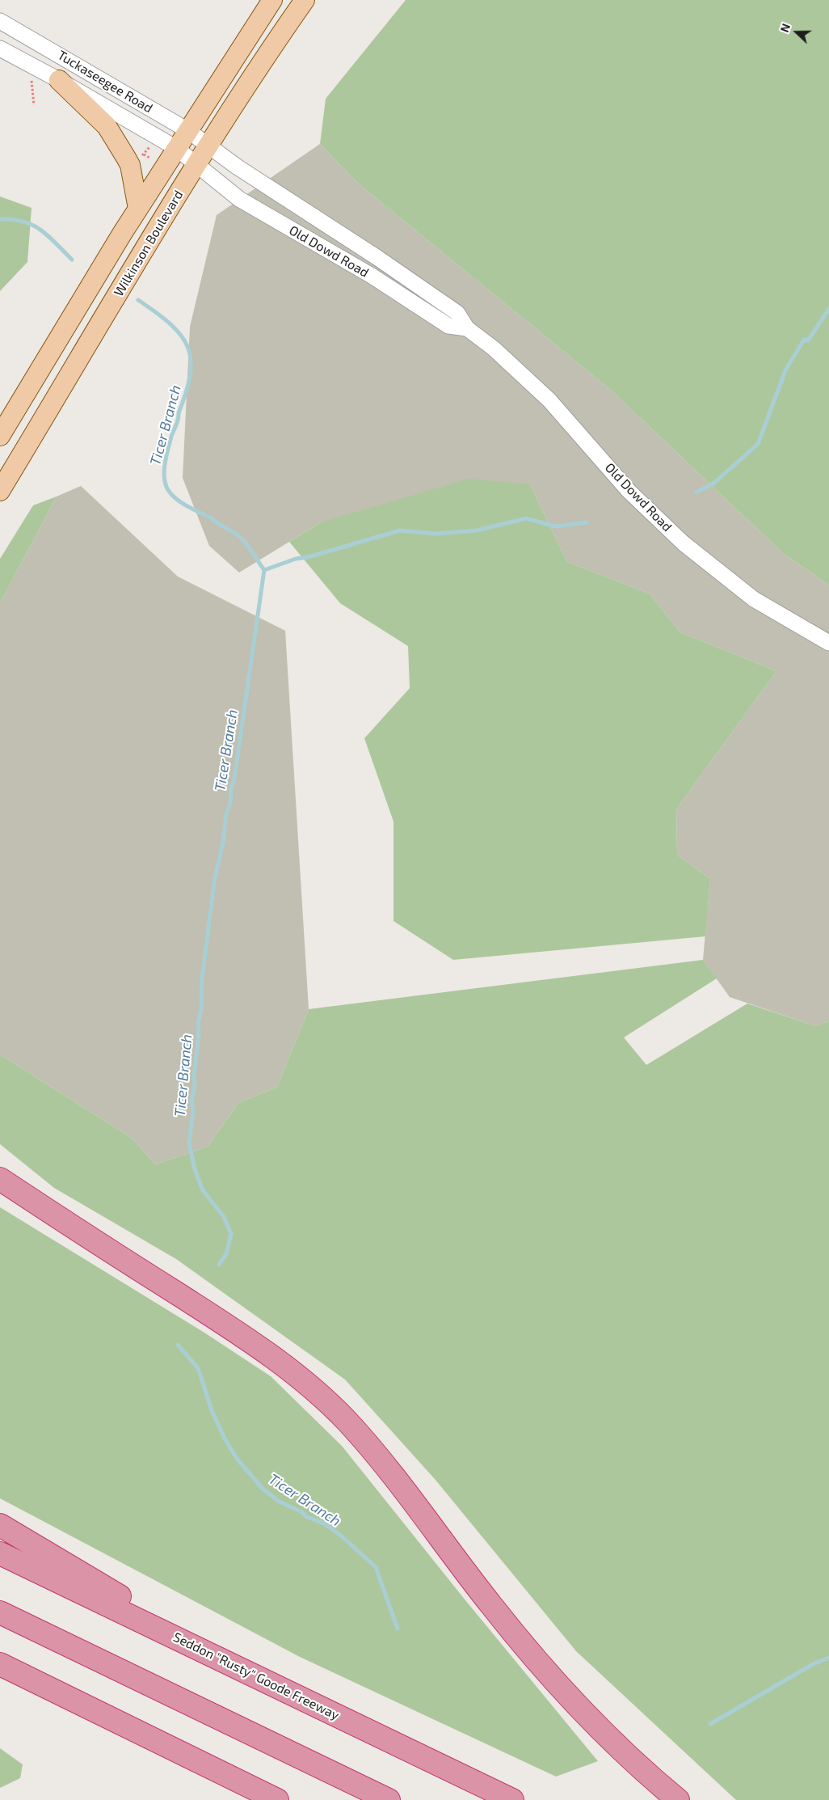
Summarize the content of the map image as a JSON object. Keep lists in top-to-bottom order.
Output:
{
  "streets": {
    "highway": ["Seddon \"Rusty\" Goode Freeway"],
    "main road": ["Wilkinson Boulevard"],
    "street": ["Tuckaseegee Road", "Old Dowd Road"]
  },
  "crossings": [
    ["Tuckaseegee Road", "Wilkinson Boulevard"],
    ["Tuckaseegee Road", "Old Dowd Road"],
    ["Wilkinson Boulevard", "Old Dowd Road"]
  ],
  "water": ["Ticer Branch"],
  "north": "left"
}
